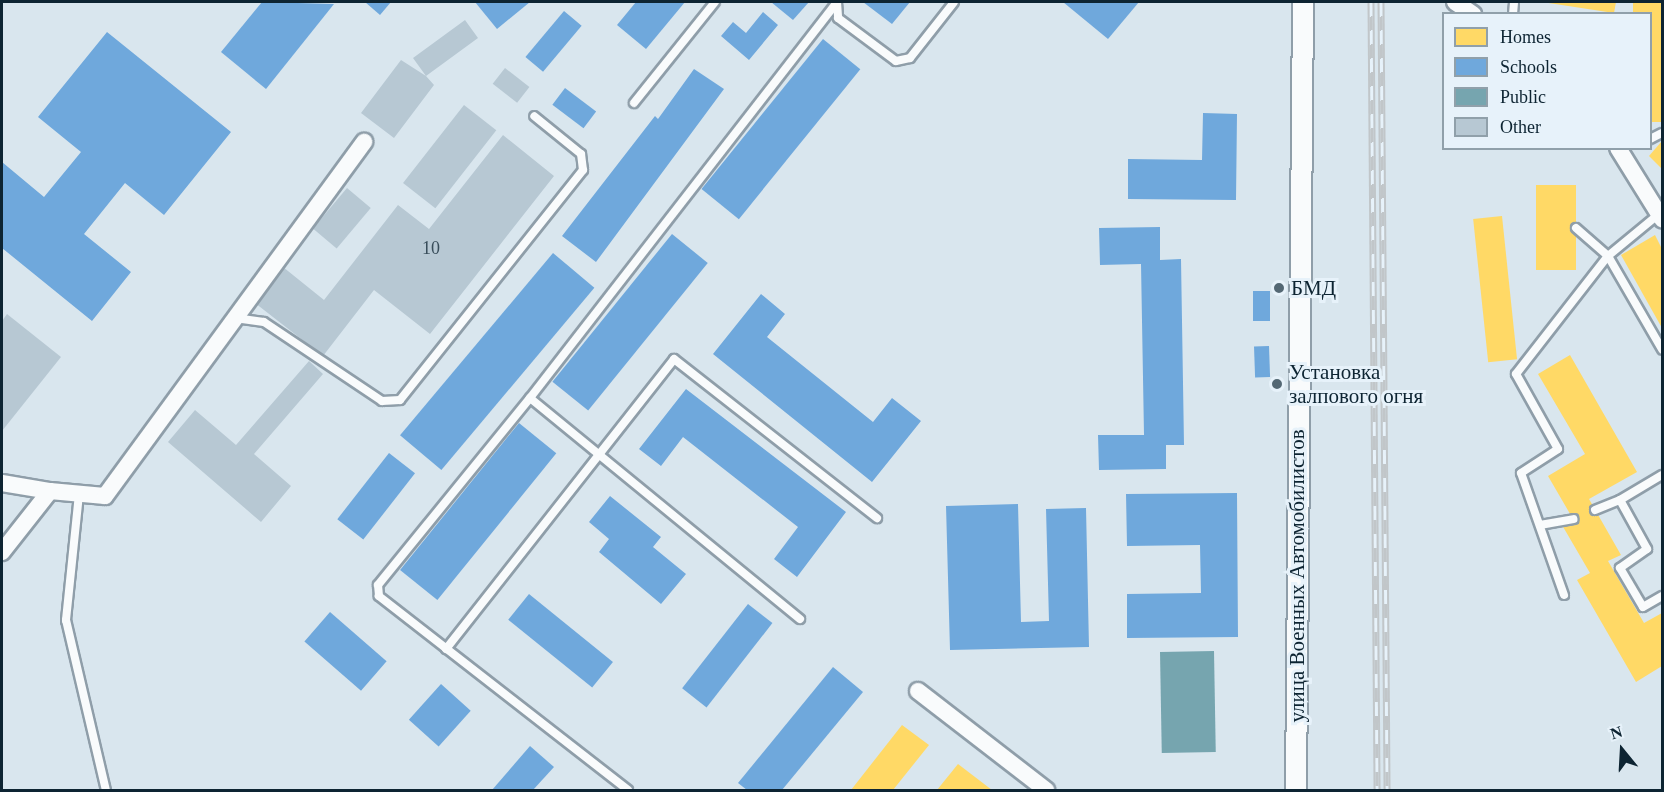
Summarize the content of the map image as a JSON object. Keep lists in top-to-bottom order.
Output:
{
  "streets": {
    "street": ["улица Военных Автомобилистов"]
  },
  "places": ["БМД", "Установка залпового огня"],
  "house_numbers": ["10"],
  "legend": [
    "Homes",
    "Schools",
    "Public",
    "Other"
  ],
  "north": "top"
}
